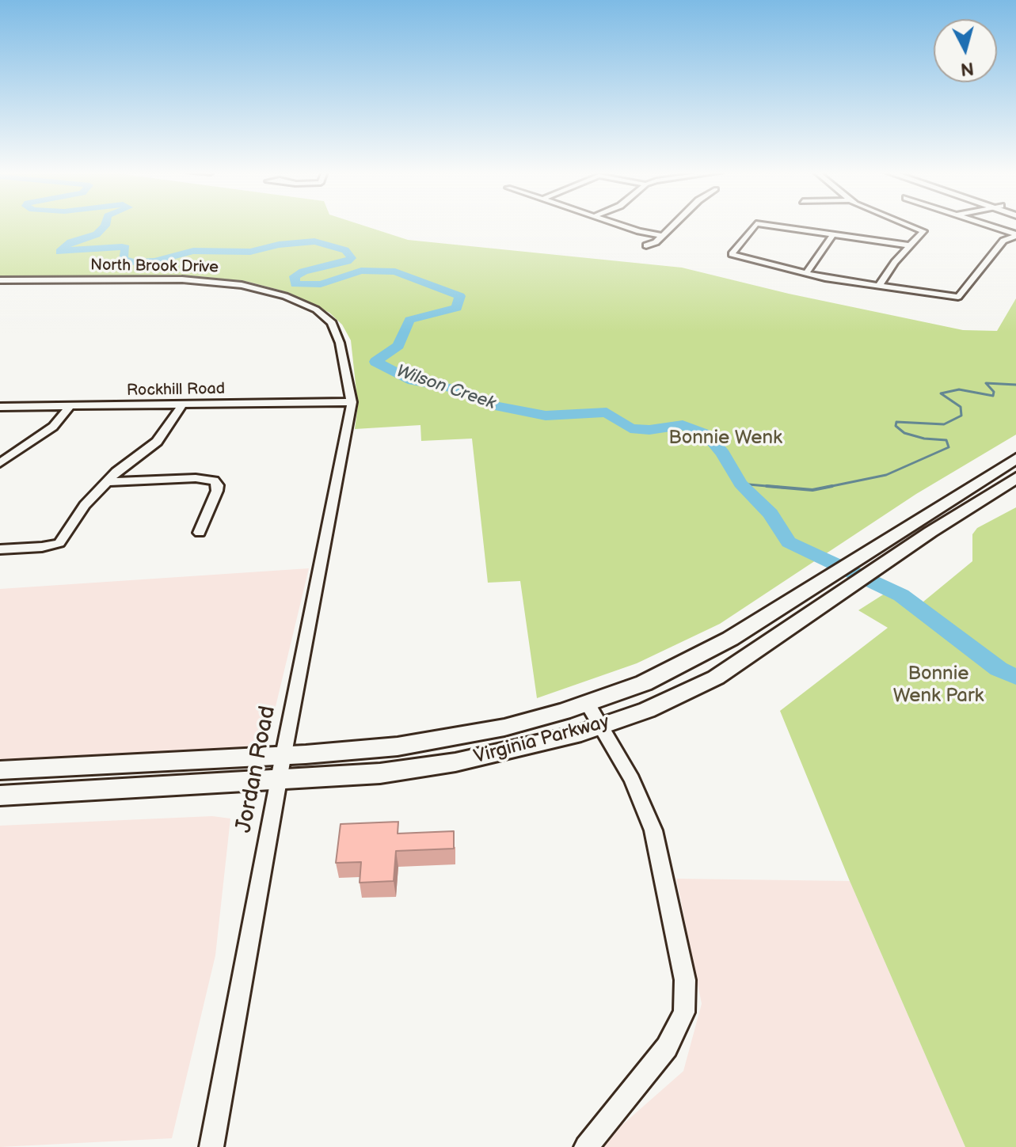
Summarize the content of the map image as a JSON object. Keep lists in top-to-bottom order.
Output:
{
  "streets": {
    "main road": ["Virginia Parkway"],
    "street": ["North Brook Drive", "Rockhill Road", "Jordan Road"]
  },
  "crossings": [
    ["North Brook Drive", "Rockhill Road"],
    ["North Brook Drive", "Jordan Road"],
    ["Rockhill Road", "Jordan Road"],
    ["Virginia Parkway", "Jordan Road"]
  ],
  "water": ["Wilson Creek"],
  "parks": ["Bonnie Wenk", "Bonnie Wenk Park"],
  "north": "bottom"
}
